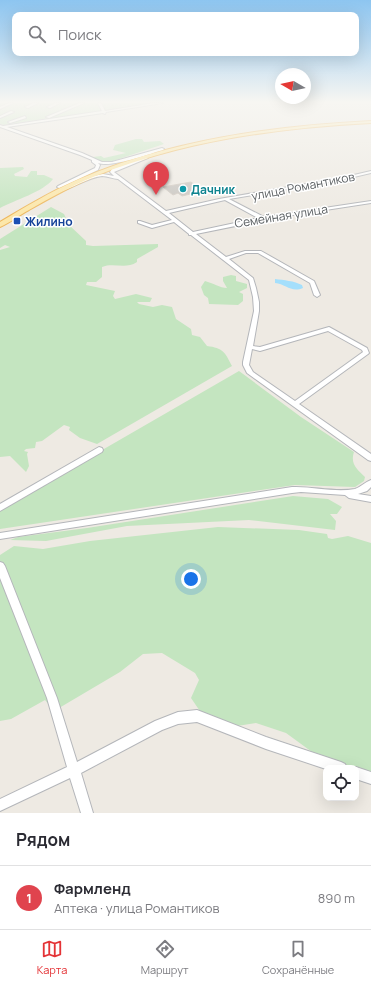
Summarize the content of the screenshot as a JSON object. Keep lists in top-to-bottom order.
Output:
{
  "streets": {
    "street": ["улица Романтиков", "Семейная улица"]
  },
  "places": {
    "other": ["Дачник"],
    "transit": ["Жилино"]
  },
  "north": "left",
  "page": {
    "search": "Поиск",
    "pins": "1",
    "heading": "Рядом",
    "list": [
      {
        "mark": "1",
        "name": "Фармленд",
        "note": "Аптека · улица Романтиков",
        "value": "890 m"
      }
    ],
    "nav": ["Карта", "Маршрут", "Сохранённые"]
  }
}
